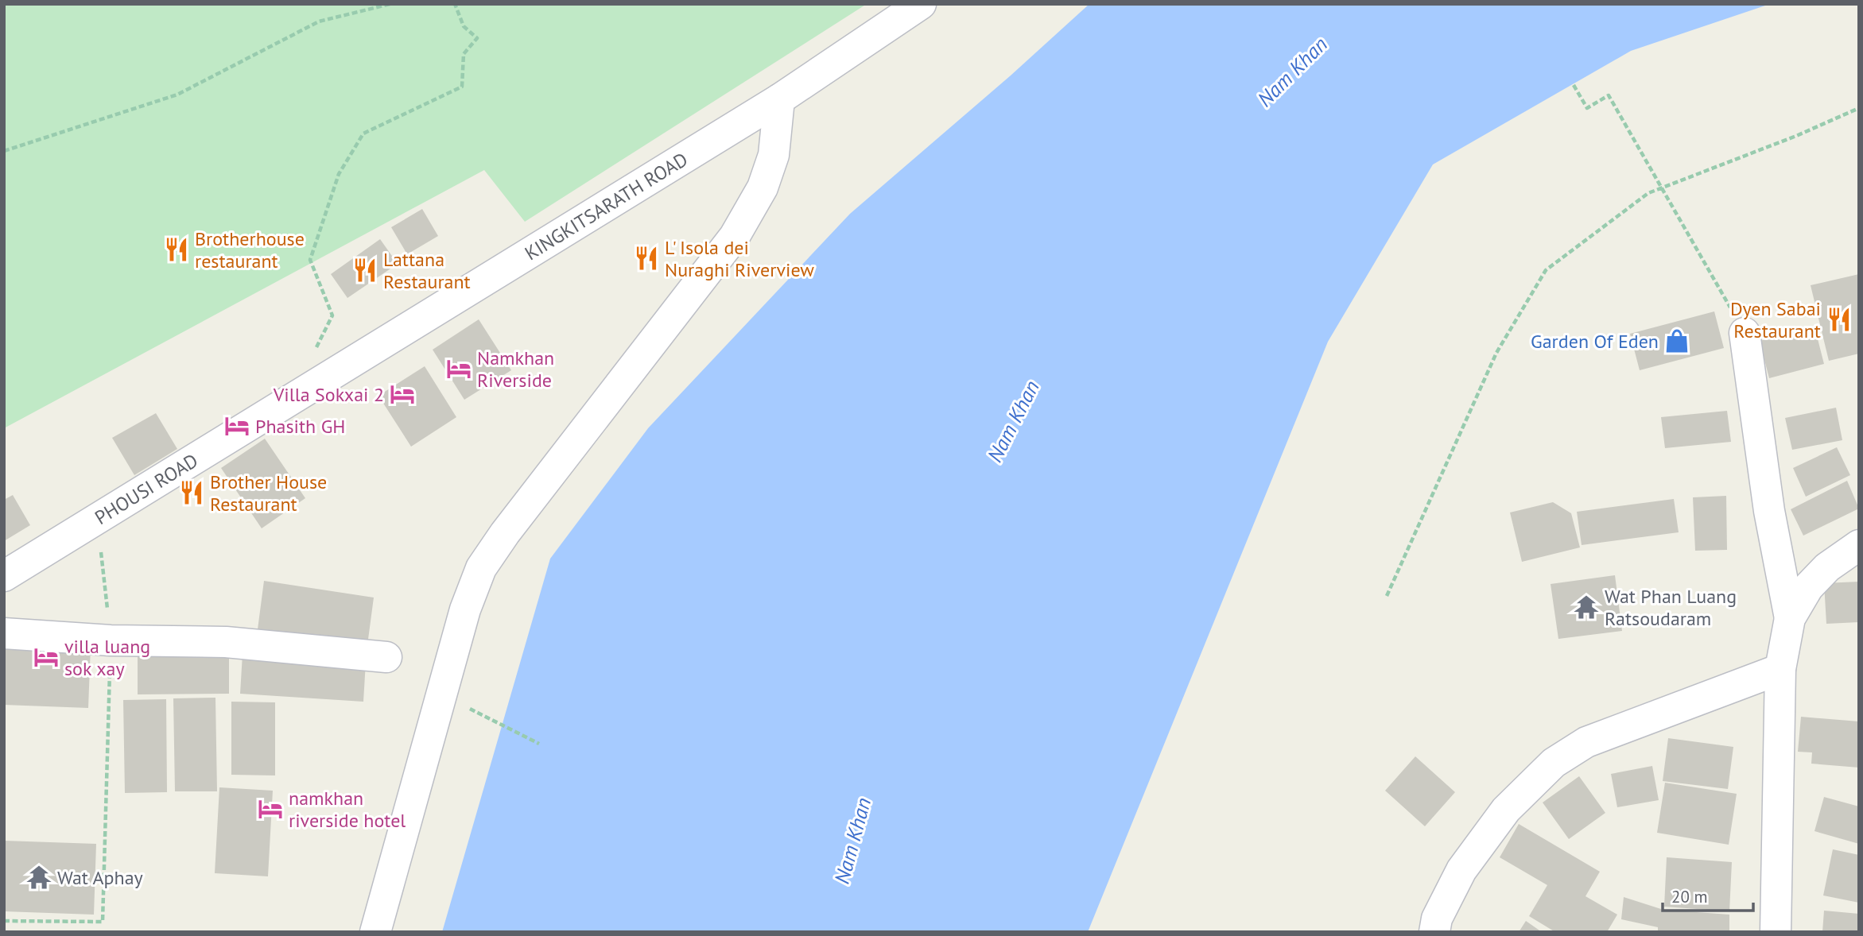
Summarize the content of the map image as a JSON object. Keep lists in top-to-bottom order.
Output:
{
  "streets": {
    "street": ["KINGKITSARATH ROAD", "PHOUSI ROAD"]
  },
  "crossings": [
    ["KINGKITSARATH ROAD", "PHOUSI ROAD"]
  ],
  "water": ["Nam Khan"],
  "places": {
    "restaurant": [
      "Brotherhouse restaurant",
      "L' Isola dei Nuraghi Riverview",
      "Lattana Restaurant",
      "Dyen Sabai Restaurant",
      "Brother House Restaurant"
    ],
    "shop": ["Garden Of Eden"],
    "hotel": [
      "Namkhan Riverside",
      "Villa Sokxai 2",
      "Phasith GH",
      "villa luang sok xay",
      "namkhan riverside hotel"
    ],
    "temple": ["Wat Phan Luang Ratsoudaram", "Wat Aphay"]
  },
  "scale_bar": "20 m"
}
